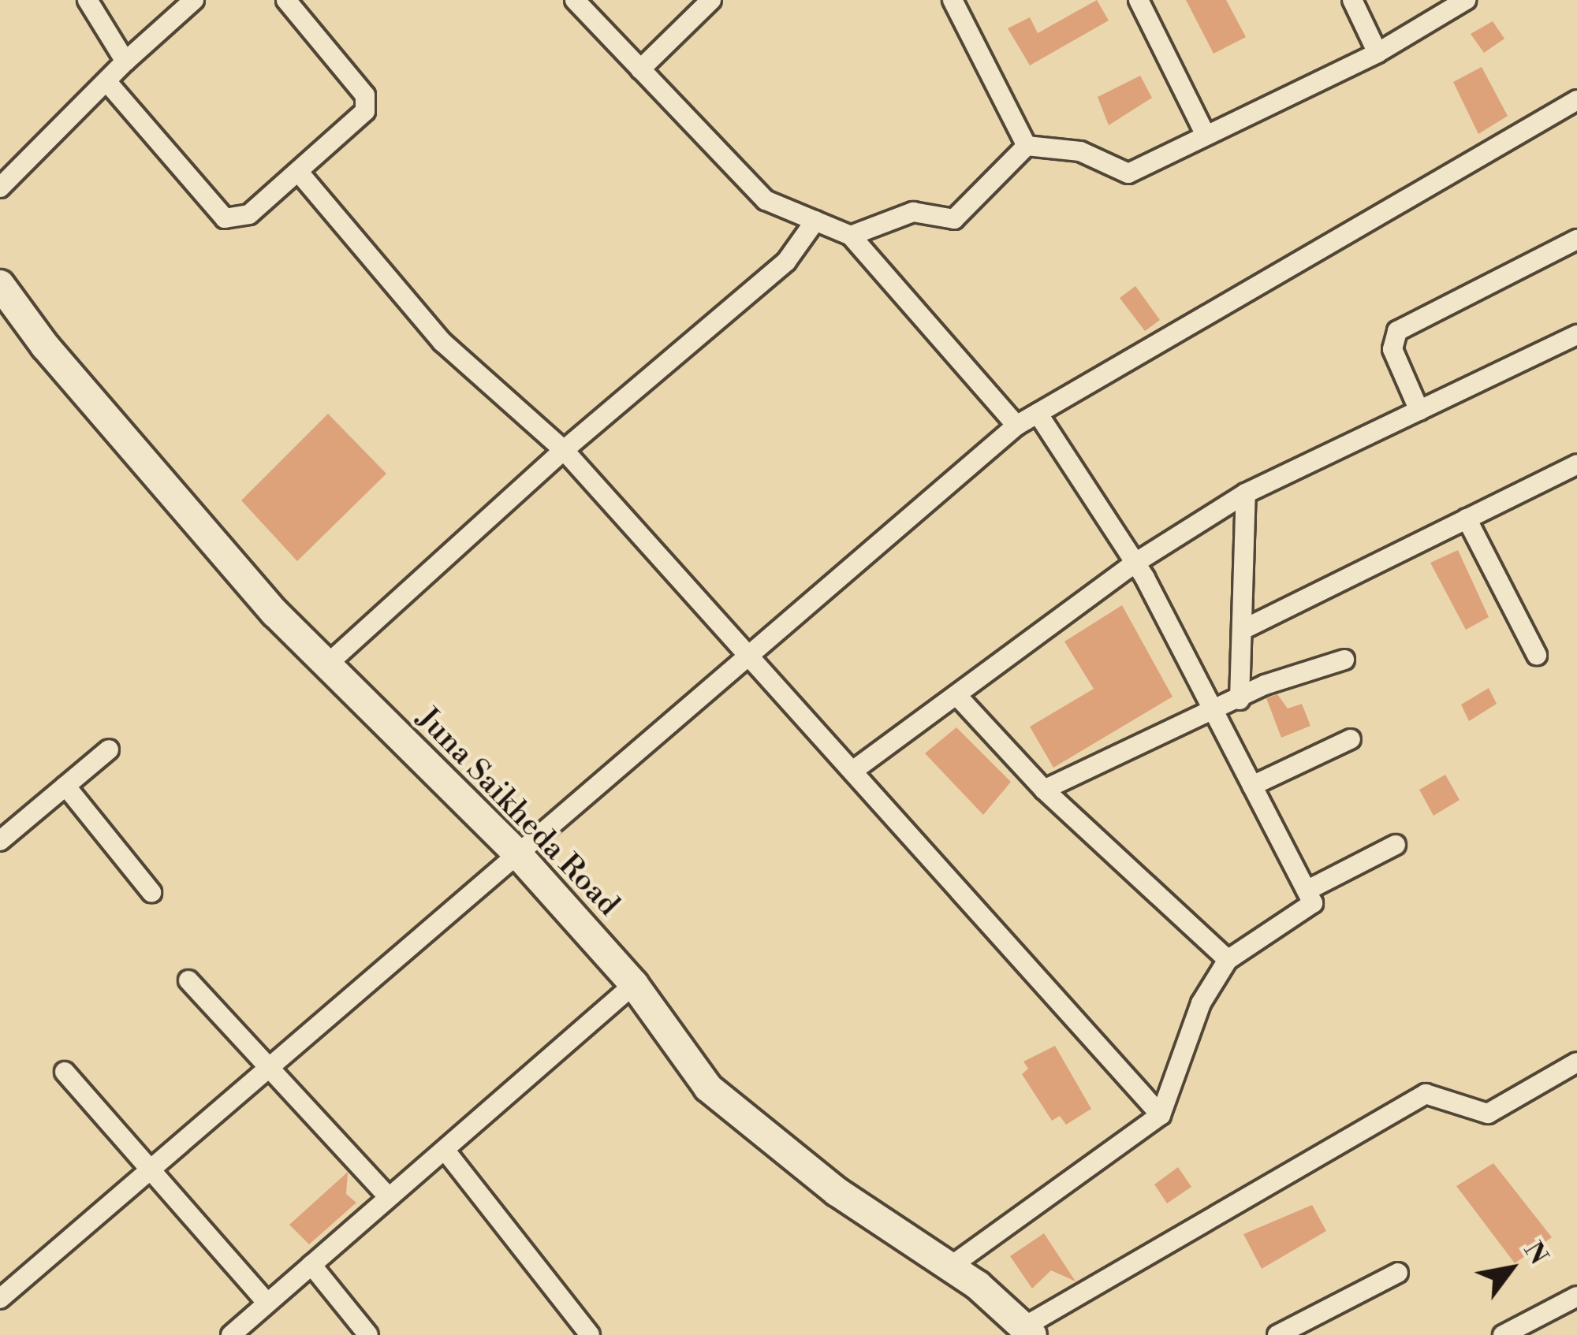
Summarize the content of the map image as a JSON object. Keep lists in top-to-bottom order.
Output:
{
  "streets": {
    "main road": ["Juna Saikheda Road"]
  },
  "north": "top right"
}
